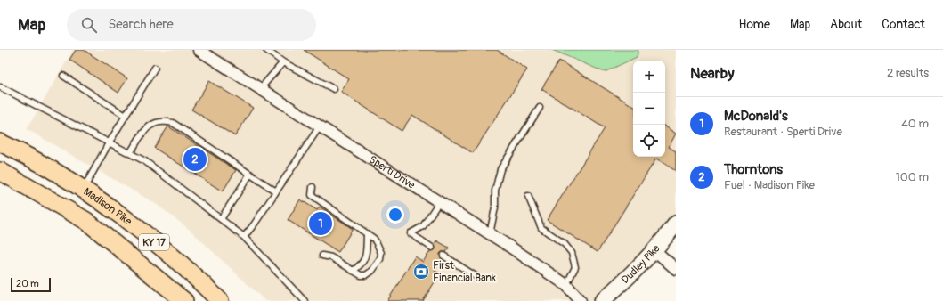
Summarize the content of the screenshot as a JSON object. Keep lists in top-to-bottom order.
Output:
{
  "streets": {
    "main road": ["Madison Pike", "KY 17"],
    "street": ["Sperti Drive", "Dudley Pike"]
  },
  "places": {
    "bank": ["First Financial Bank"]
  },
  "scale_bar": "20 m",
  "page": {
    "header": "Map",
    "search": "Search here",
    "nav": [
      "Home",
      "Map",
      "About",
      "Contact"
    ],
    "heading": ["Nearby", "2 results"],
    "map_buttons": ["+", "−"],
    "list": [
      {
        "mark": "1",
        "name": "McDonald's",
        "note": "Restaurant · Sperti Drive",
        "value": "40 m"
      },
      {
        "mark": "2",
        "name": "Thorntons",
        "note": "Fuel · Madison Pike",
        "value": "100 m"
      }
    ],
    "pins": ["2", "1"],
    "scale": "20 m"
  }
}
